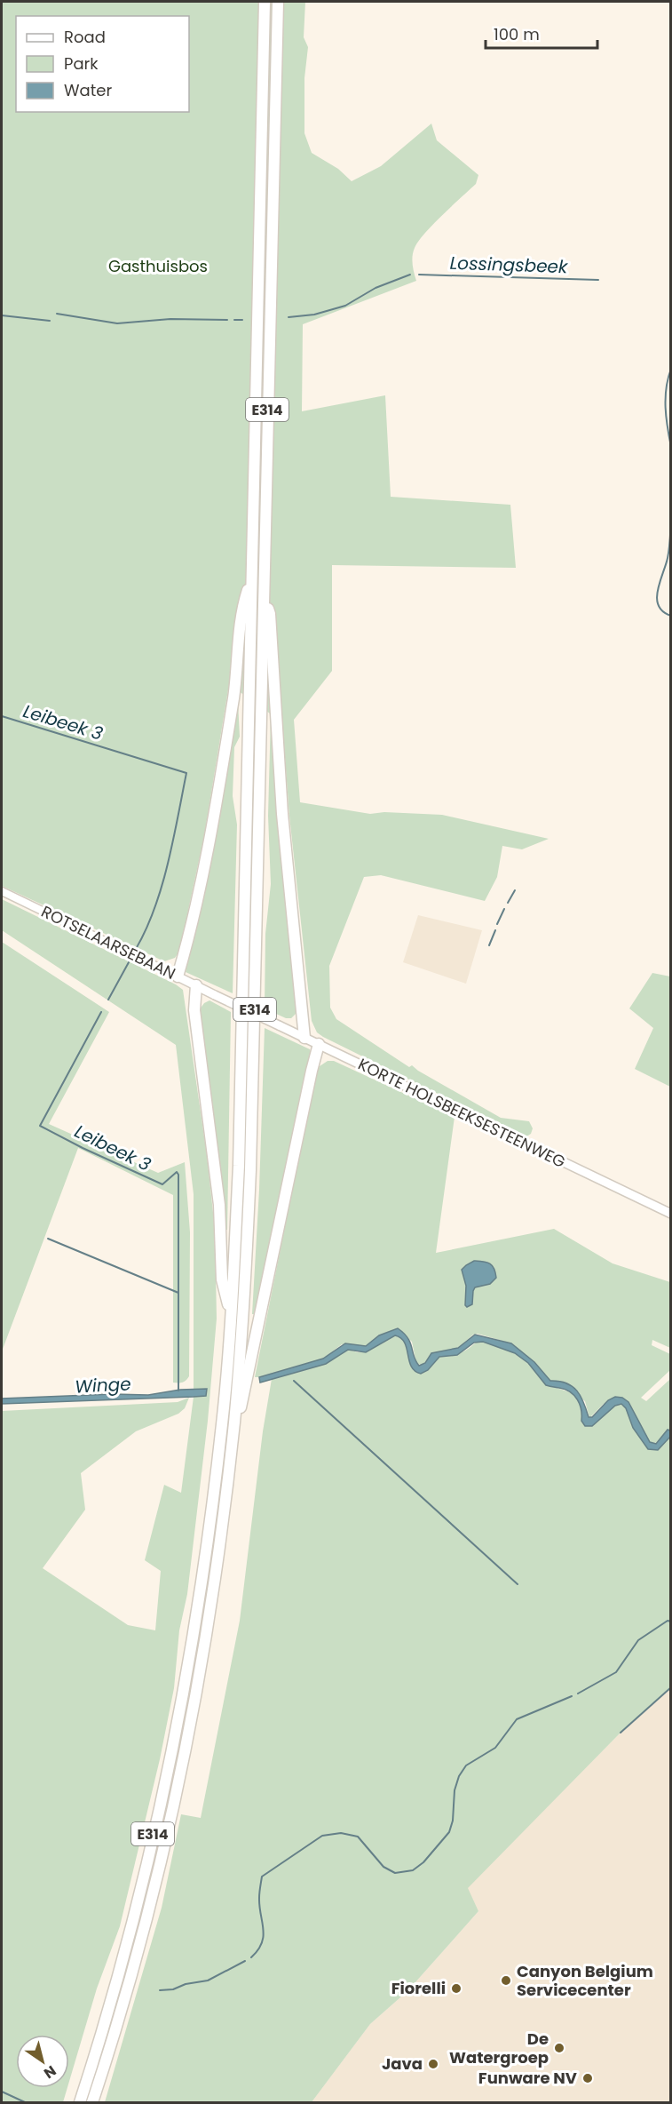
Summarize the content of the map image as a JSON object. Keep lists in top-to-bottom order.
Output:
{
  "streets": {
    "highway": ["E314"],
    "main road": ["ROTSELAARSEBAAN", "KORTE HOLSBEEKSESTEENWEG"]
  },
  "crossings": [
    ["ROTSELAARSEBAAN", "KORTE HOLSBEEKSESTEENWEG"]
  ],
  "water": ["Lossingsbeek", "Leibeek 3", "Winge"],
  "parks": ["Gasthuisbos"],
  "places": [
    "Canyon Belgium Servicecenter",
    "Fiorelli",
    "De Watergroep",
    "Java",
    "Funware NV"
  ],
  "legend": ["Road", "Park", "Water"],
  "scale_bar": "100 m",
  "north": "bottom right"
}
